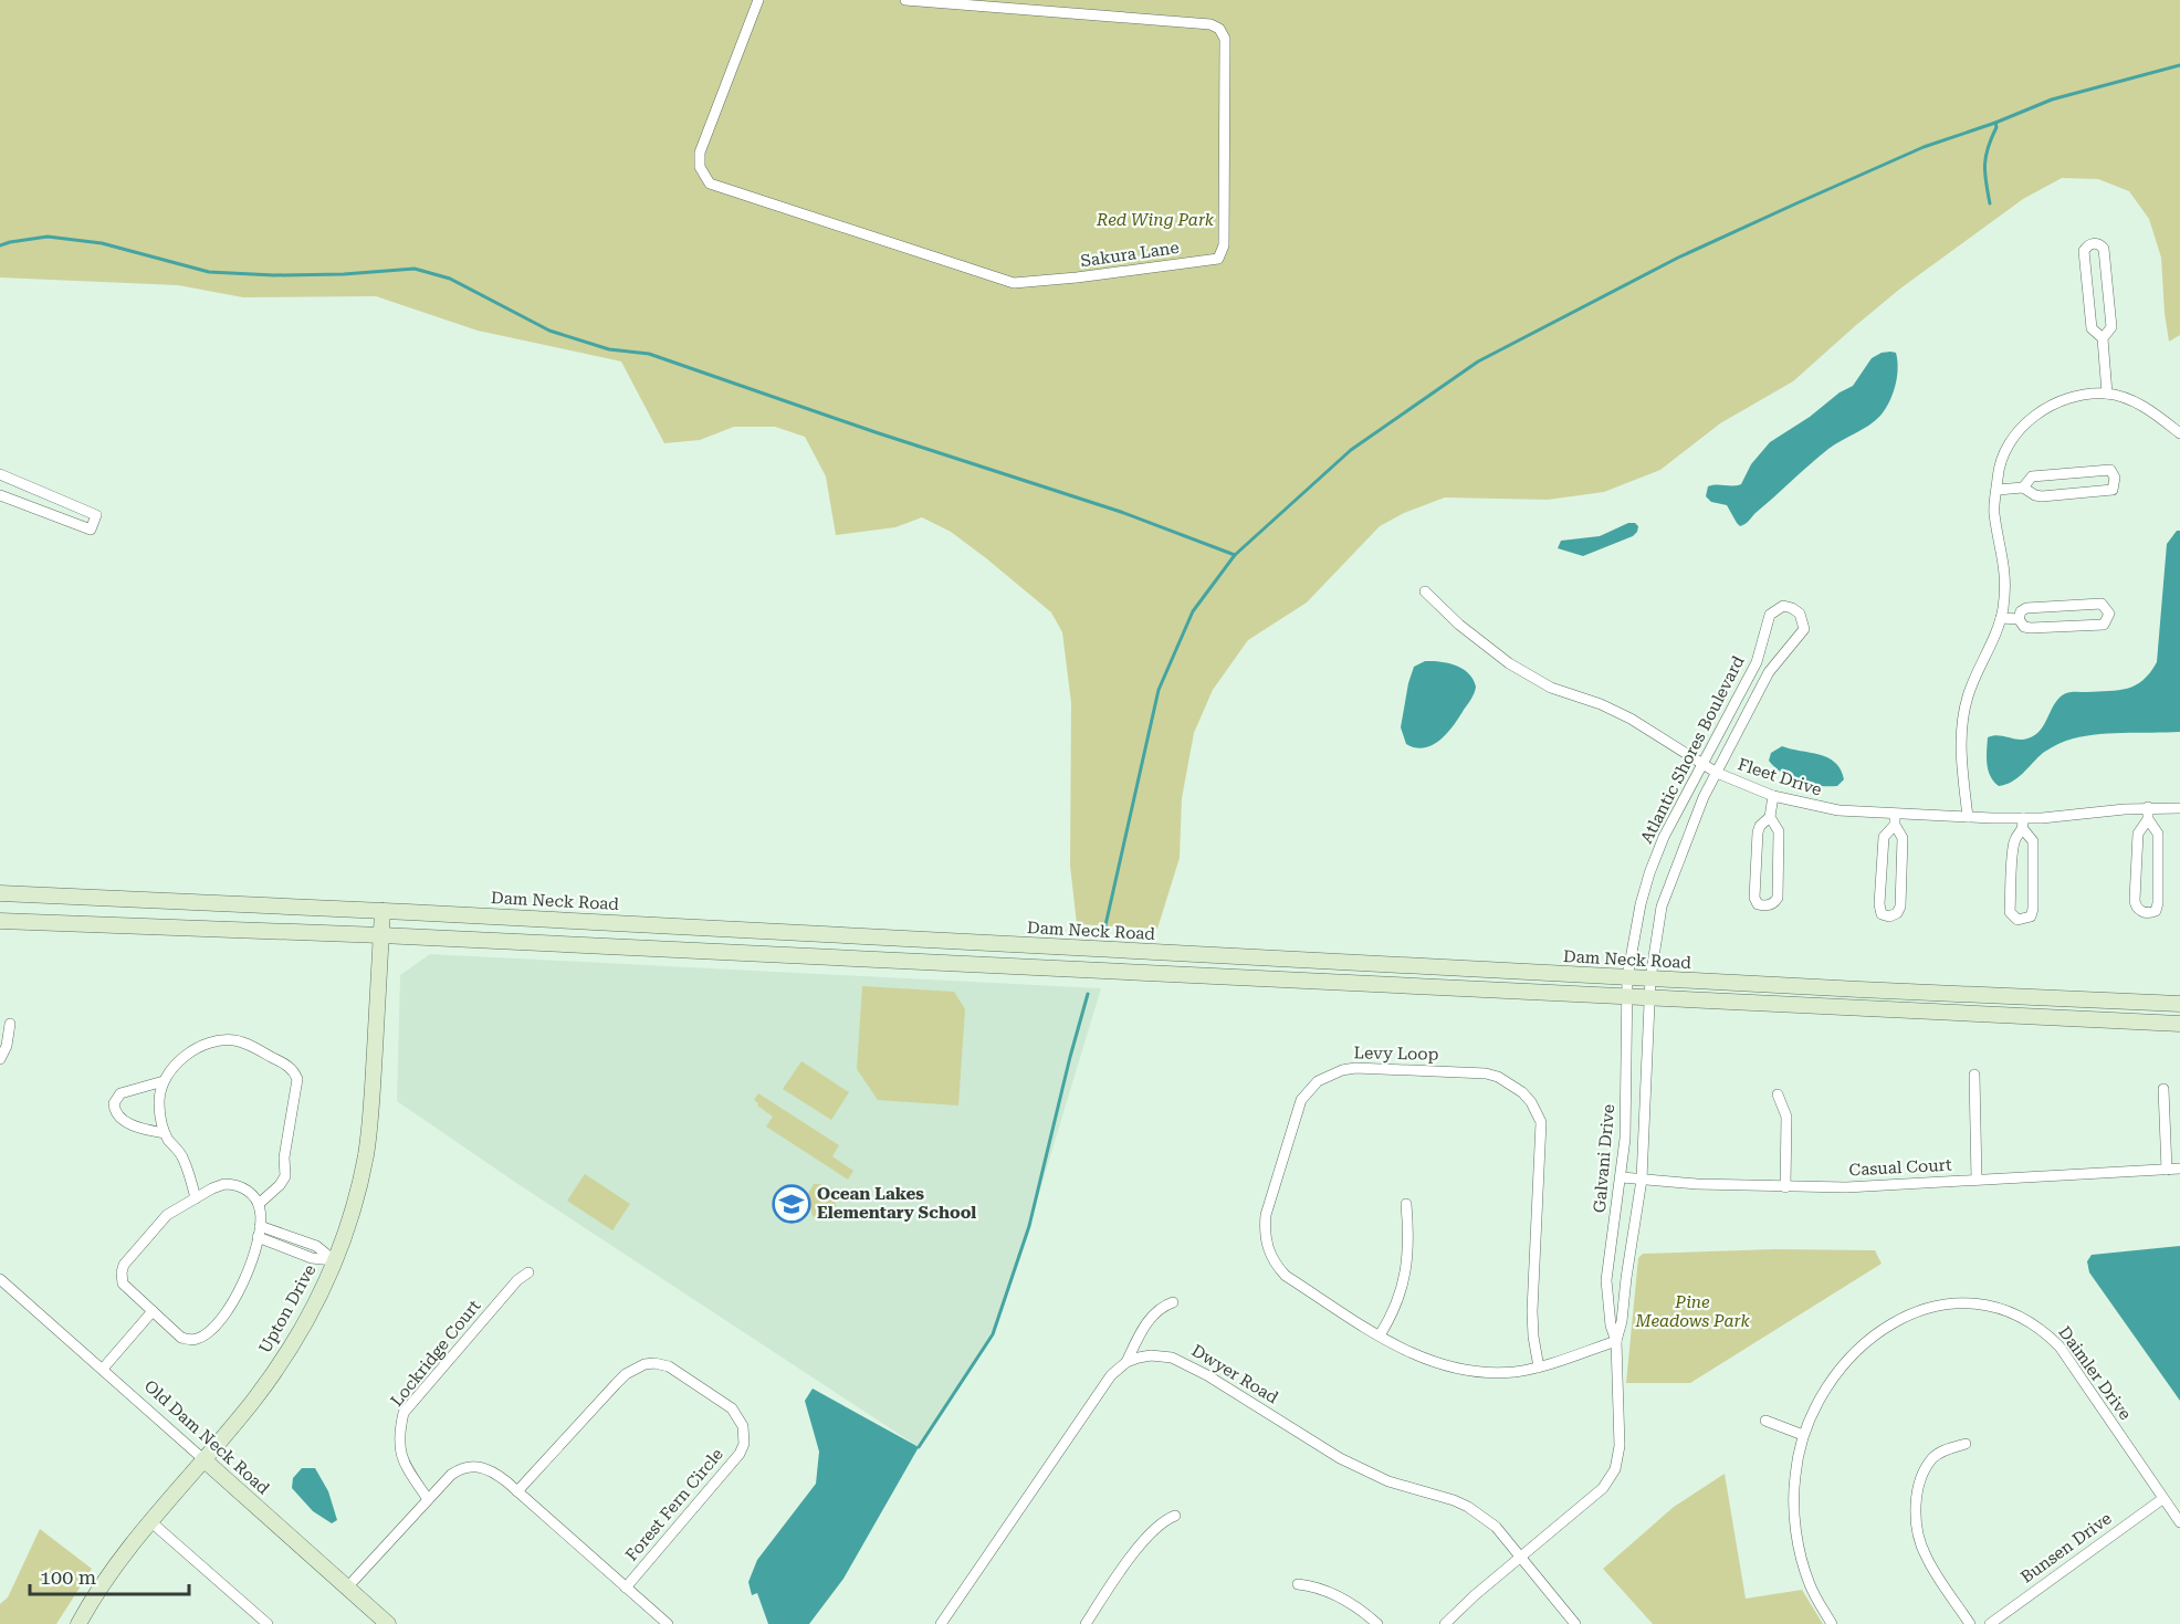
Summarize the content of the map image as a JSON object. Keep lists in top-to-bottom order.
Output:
{
  "streets": {
    "main road": ["Dam Neck Road", "Upton Drive", "Old Dam Neck Road"],
    "street": [
      "Sakura Lane",
      "Atlantic Shores Boulevard",
      "Fleet Drive",
      "Levy Loop",
      "Galvani Drive",
      "Casual Court",
      "Lockridge Court",
      "Daimler Drive",
      "Dwyer Road",
      "Forest Fern Circle",
      "Bunsen Drive"
    ]
  },
  "crossings": [
    ["Atlantic Shores Boulevard", "Fleet Drive"],
    ["Atlantic Shores Boulevard", "Dam Neck Road"],
    ["Atlantic Shores Boulevard", "Galvani Drive"],
    ["Dam Neck Road", "Galvani Drive"],
    ["Dam Neck Road", "Upton Drive"],
    ["Levy Loop", "Galvani Drive"],
    ["Galvani Drive", "Casual Court"],
    ["Galvani Drive", "Dwyer Road"],
    ["Upton Drive", "Old Dam Neck Road"],
    ["Daimler Drive", "Bunsen Drive"]
  ],
  "parks": ["Red Wing Park", "Pine Meadows Park"],
  "places": {
    "school or university": ["Ocean Lakes Elementary School"]
  },
  "scale_bar": "100 m"
}
